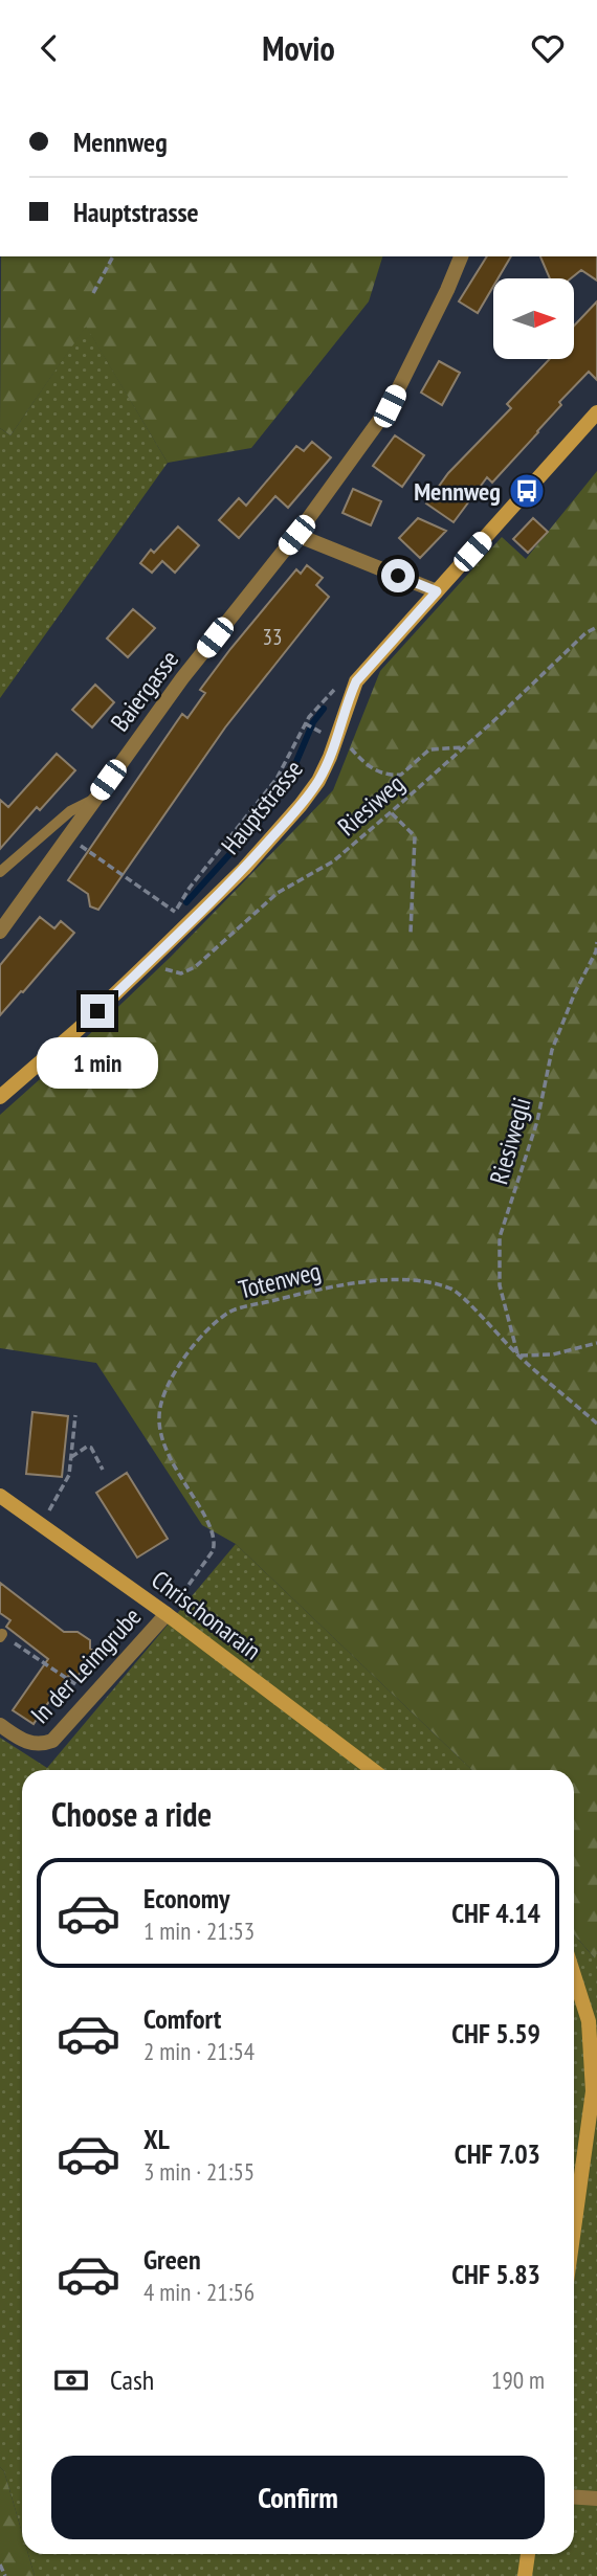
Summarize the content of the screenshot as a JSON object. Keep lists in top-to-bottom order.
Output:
{
  "streets": {
    "street": [
      "Baiergasse",
      "Hauptstrasse",
      "Chrischonarain",
      "In der Leimgrube"
    ],
    "path": ["Riesiweg", "Riesiwegli", "Totenweg"]
  },
  "crossings": [
    ["Riesiweg", "Hauptstrasse"],
    ["Riesiwegli", "Totenweg"],
    ["Totenweg", "Chrischonarain"],
    ["Totenweg", "In der Leimgrube"],
    ["Chrischonarain", "In der Leimgrube"]
  ],
  "places": {
    "bus stop": ["Mennweg"]
  },
  "house_numbers": ["33"],
  "north": "right",
  "page": {
    "header": "Movio",
    "banner": ["Mennweg", "Hauptstrasse"],
    "bubble": "1 min",
    "heading": "Choose a ride",
    "list": [
      {
        "name": "Economy",
        "note": "1 min · 21:53",
        "value": "CHF 4.14"
      },
      {
        "name": "Comfort",
        "note": "2 min · 21:54",
        "value": "CHF 5.59"
      },
      {
        "name": "XL",
        "note": "3 min · 21:55",
        "value": "CHF 7.03"
      },
      {
        "name": "Green",
        "note": "4 min · 21:56",
        "value": "CHF 5.83"
      }
    ],
    "pay": ["Cash", "190 m"],
    "buttons": "Confirm"
  }
}
